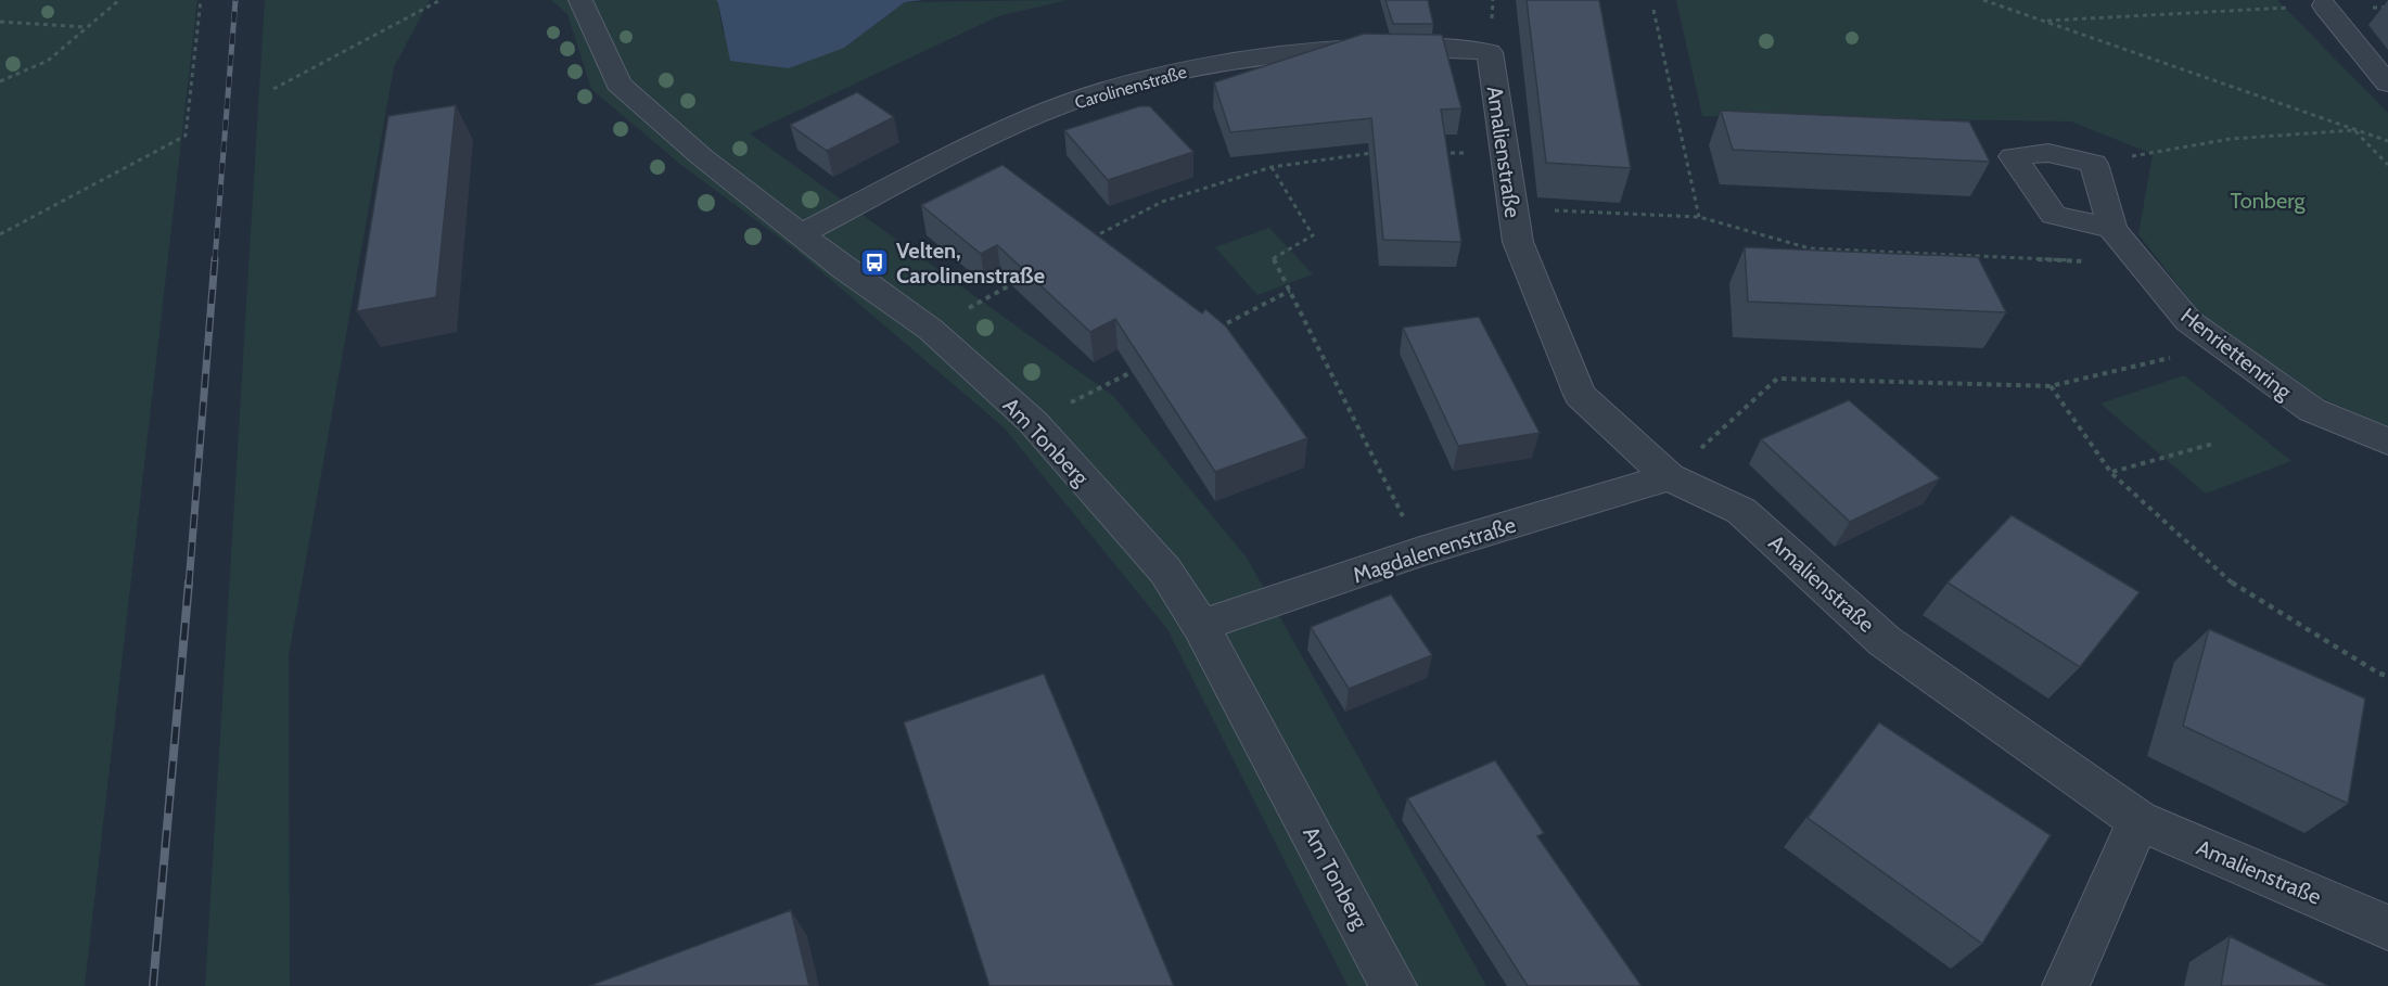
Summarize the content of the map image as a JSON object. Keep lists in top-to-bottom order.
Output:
{
  "streets": {
    "street": [
      "Carolinenstraße",
      "Amalienstraße",
      "Henriettenring",
      "Am Tonberg",
      "Magdalenenstraße"
    ]
  },
  "crossings": [
    ["Carolinenstraße", "Amalienstraße"],
    ["Carolinenstraße", "Am Tonberg"],
    ["Amalienstraße", "Magdalenenstraße"],
    ["Am Tonberg", "Magdalenenstraße"]
  ],
  "parks": ["Tonberg"],
  "places": {
    "bus stop": ["Velten, Carolinenstraße"]
  }
}
